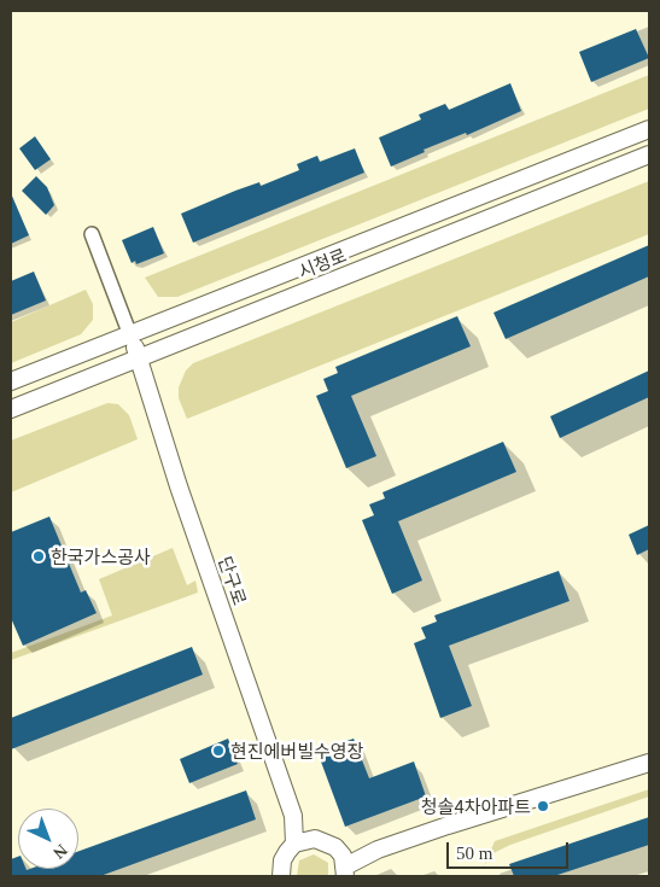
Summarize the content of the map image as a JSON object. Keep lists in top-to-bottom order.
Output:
{
  "streets": {
    "street": ["시청로", "단구로"]
  },
  "crossings": [
    ["시청로", "단구로"]
  ],
  "places": ["한국가스공사", "현진에버빌수영장", "청솔4차아파트"],
  "scale_bar": "50 m",
  "north": "bottom right"
}
